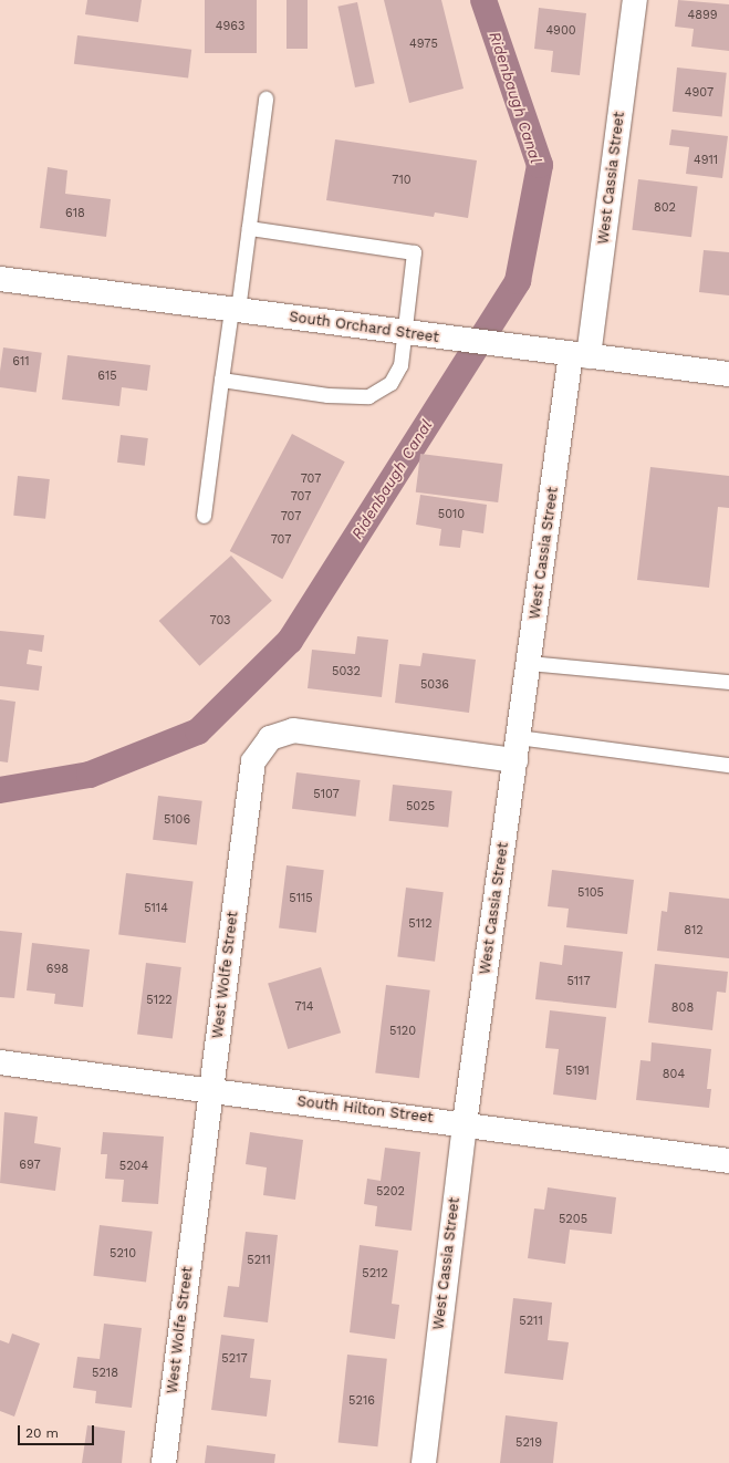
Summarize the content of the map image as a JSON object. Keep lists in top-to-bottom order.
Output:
{
  "streets": {
    "street": [
      "West Cassia Street",
      "South Orchard Street",
      "West Wolfe Street",
      "South Hilton Street"
    ]
  },
  "crossings": [
    ["West Cassia Street", "South Orchard Street"],
    ["West Cassia Street", "West Wolfe Street"],
    ["West Cassia Street", "South Hilton Street"],
    ["West Wolfe Street", "South Hilton Street"]
  ],
  "water": ["Ridenbaugh Canal"],
  "house_numbers": [
    "4899",
    "4963",
    "4900",
    "4975",
    "4907",
    "4911",
    "710",
    "802",
    "618",
    "611",
    "615",
    "707",
    "707",
    "5010",
    "707",
    "707",
    "703",
    "5032",
    "5036",
    "5107",
    "5025",
    "5106",
    "5105",
    "5115",
    "5114",
    "5112",
    "812",
    "698",
    "5117",
    "5122",
    "714",
    "808",
    "5120",
    "5191",
    "804",
    "697",
    "5204",
    "5202",
    "5205",
    "5210",
    "5211",
    "5212",
    "5211",
    "5217",
    "5218",
    "5216",
    "5219"
  ],
  "scale_bar": "20 m"
}
